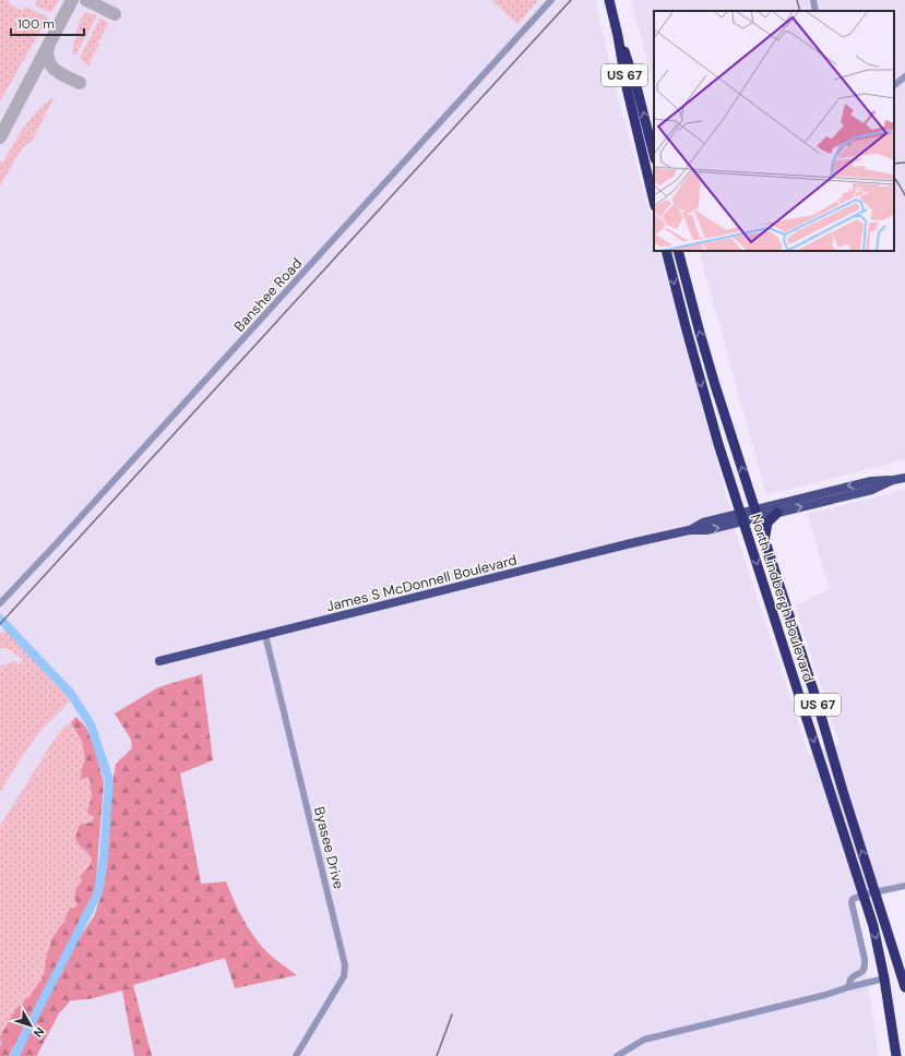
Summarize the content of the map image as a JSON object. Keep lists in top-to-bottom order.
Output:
{
  "streets": {
    "highway": ["US 67", "North Lindbergh Boulevard"],
    "main road": ["James S McDonnell Boulevard"],
    "street": ["Banshee Road", "Byasee Drive"]
  },
  "crossings": [
    ["James S McDonnell Boulevard", "North Lindbergh Boulevard"],
    ["James S McDonnell Boulevard", "Byasee Drive"]
  ],
  "scale_bar": "100 m",
  "north": "bottom right"
}
